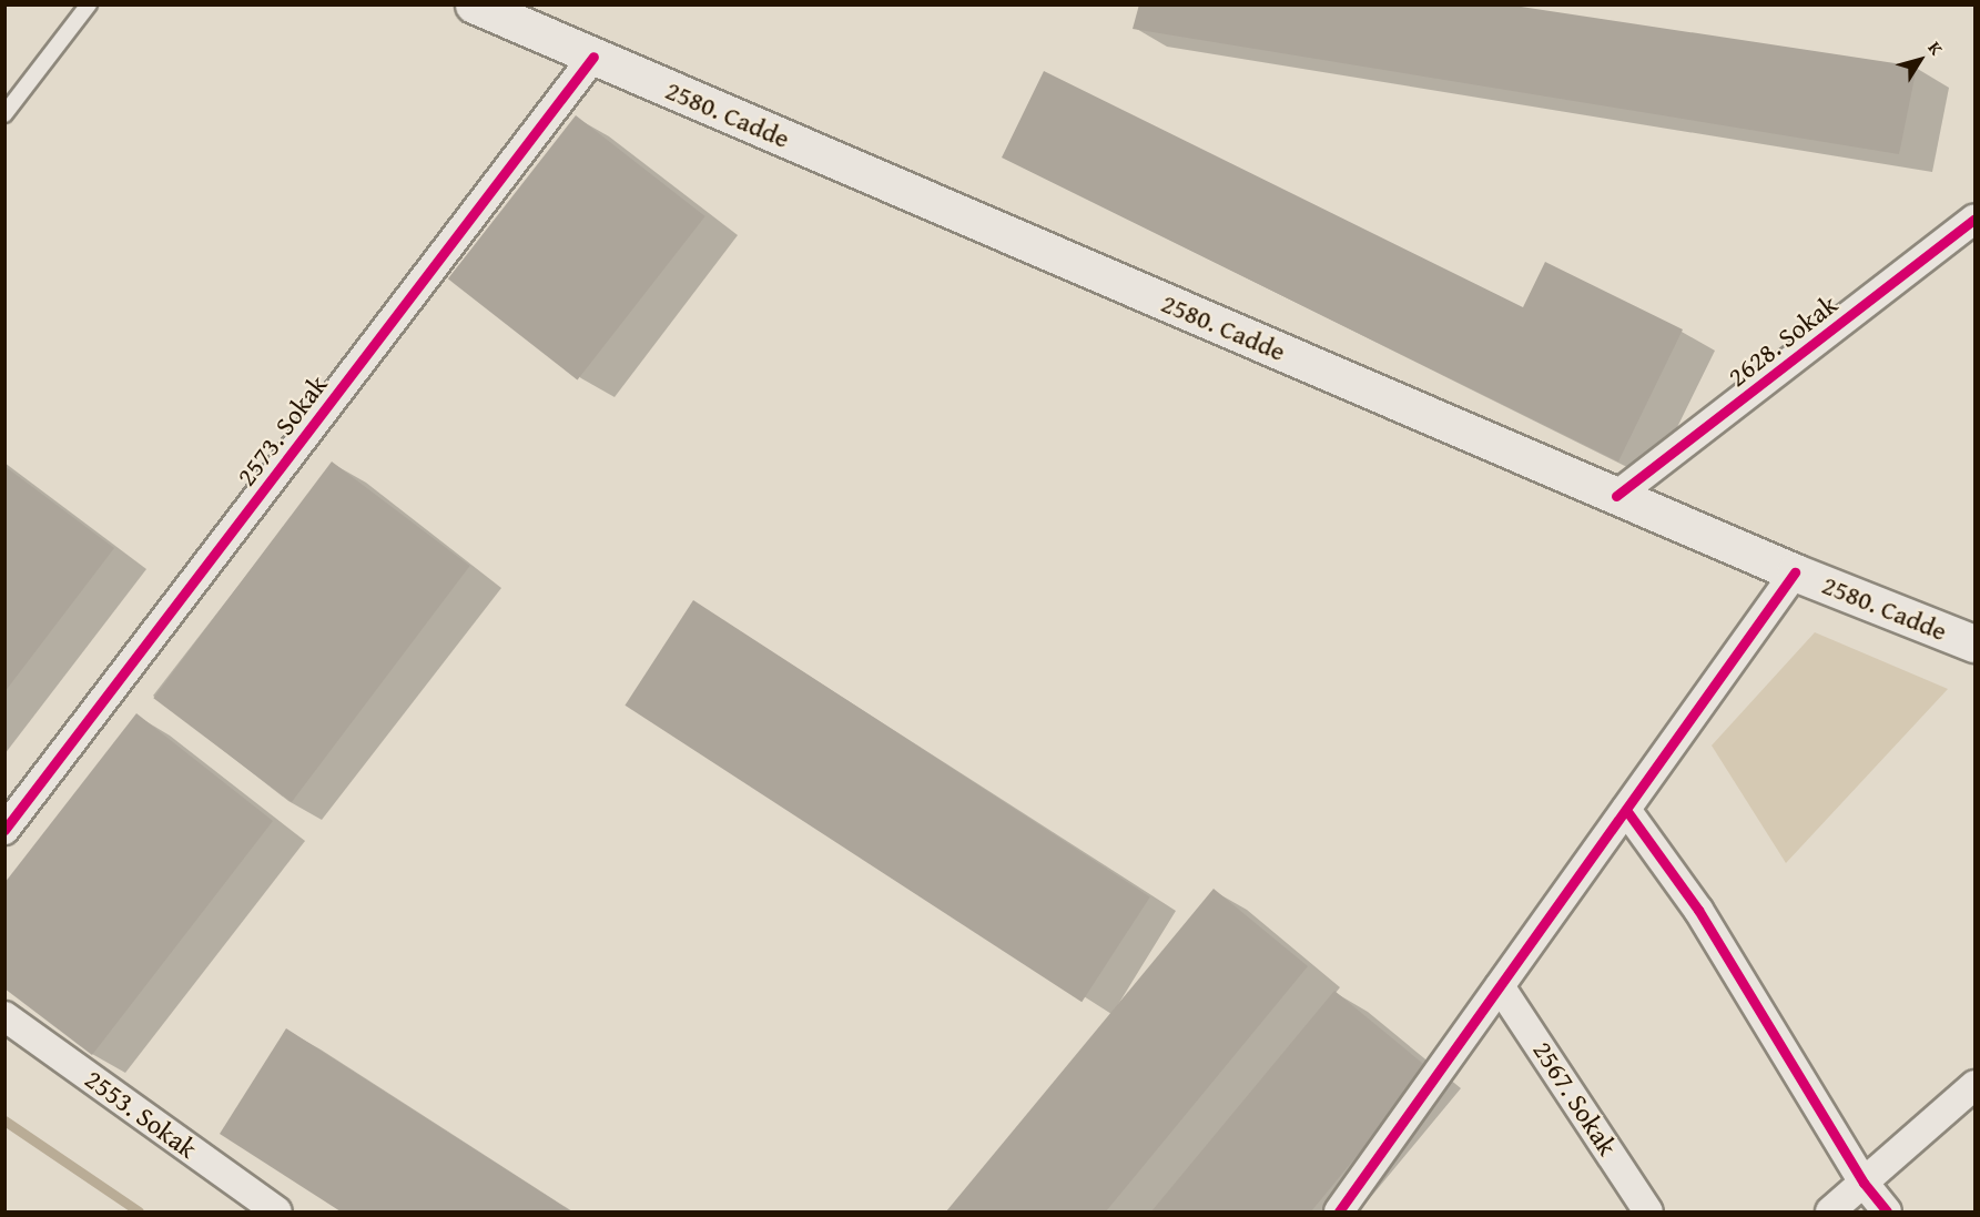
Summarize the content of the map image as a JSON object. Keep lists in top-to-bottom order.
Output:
{
  "streets": {
    "main road": ["2580. Cadde"],
    "street": [
      "2628. Sokak",
      "2573. Sokak",
      "2567. Sokak",
      "2553. Sokak"
    ]
  },
  "crossings": [
    ["2580. Cadde", "2628. Sokak"],
    ["2580. Cadde", "2573. Sokak"]
  ],
  "north": "top right"
}
